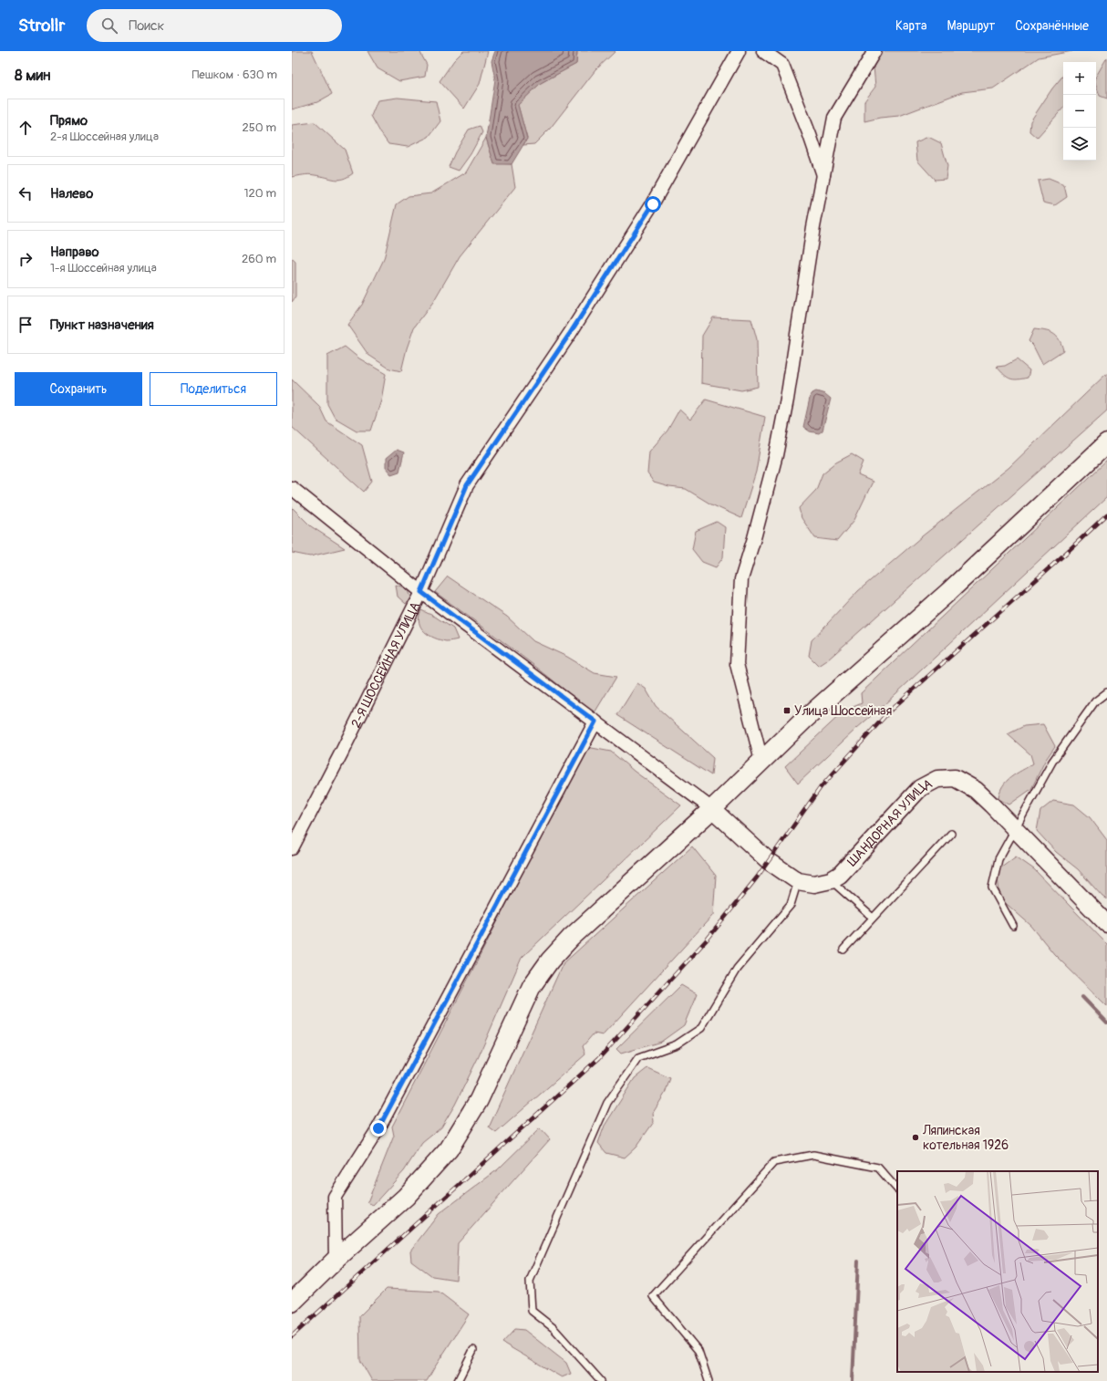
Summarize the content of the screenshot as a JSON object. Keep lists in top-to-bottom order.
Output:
{
  "streets": {
    "street": ["2-Я ШОССЕЙНАЯ УЛИЦА", "ШАНДОРНАЯ УЛИЦА"]
  },
  "places": {
    "transit": ["Улица Шоссейная"],
    "other": ["Ляпинская котельная 1926"]
  },
  "page": {
    "header": "Strollr",
    "search": "Поиск",
    "nav": ["Карта", "Маршрут", "Сохранённые"],
    "heading": ["8 мин", "Пешком · 630 m"],
    "map_buttons": ["+", "−"],
    "list": [
      ["Прямо", "2-я Шоссейная улица", "250 m"],
      ["Налево", "120 m"],
      ["Направо", "1-я Шоссейная улица", "260 m"],
      "Пункт назначения"
    ],
    "buttons": ["Сохранить", "Поделиться"]
  }
}
